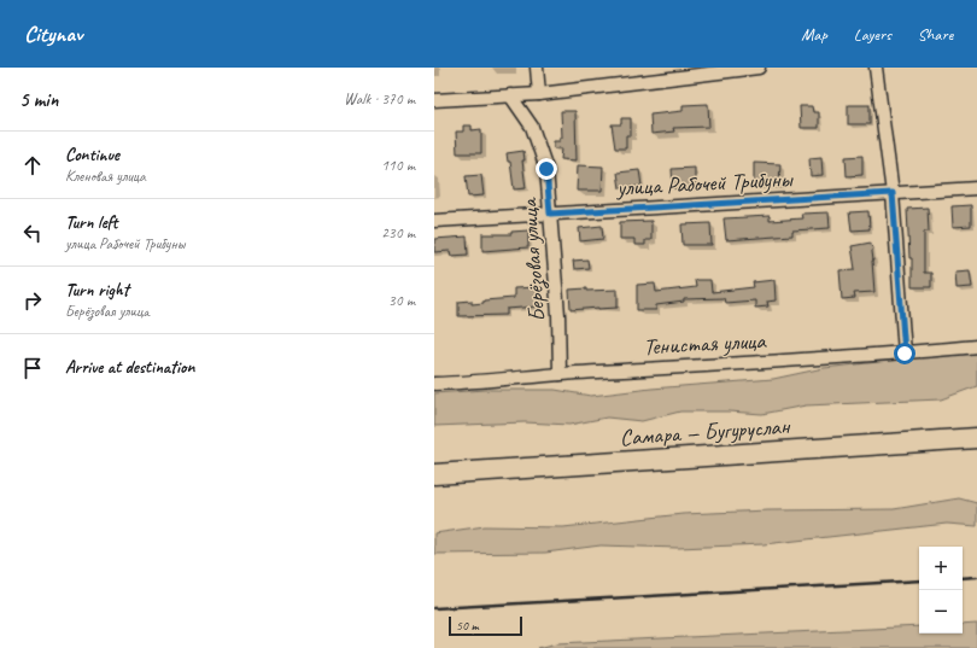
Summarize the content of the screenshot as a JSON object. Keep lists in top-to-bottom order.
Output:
{
  "streets": {
    "main road": ["Самара — Бугуруслан"],
    "street": ["улица Рабочей Трибуны", "Берёзовая улица", "Тенистая улица"]
  },
  "crossings": [
    ["улица Рабочей Трибуны", "Берёзовая улица"],
    ["Берёзовая улица", "Тенистая улица"]
  ],
  "scale_bar": "50 m",
  "page": {
    "header": "Citynav",
    "nav": ["Map", "Layers", "Share"],
    "heading": ["5 min", "Walk · 370 m"],
    "list": [
      ["Continue", "Кленовая улица", "110 m"],
      ["Turn left", "улица Рабочей Трибуны", "230 m"],
      ["Turn right", "Берёзовая улица", "30 m"],
      "Arrive at destination"
    ],
    "map_buttons": ["+", "−"],
    "scale": "50 m"
  }
}
